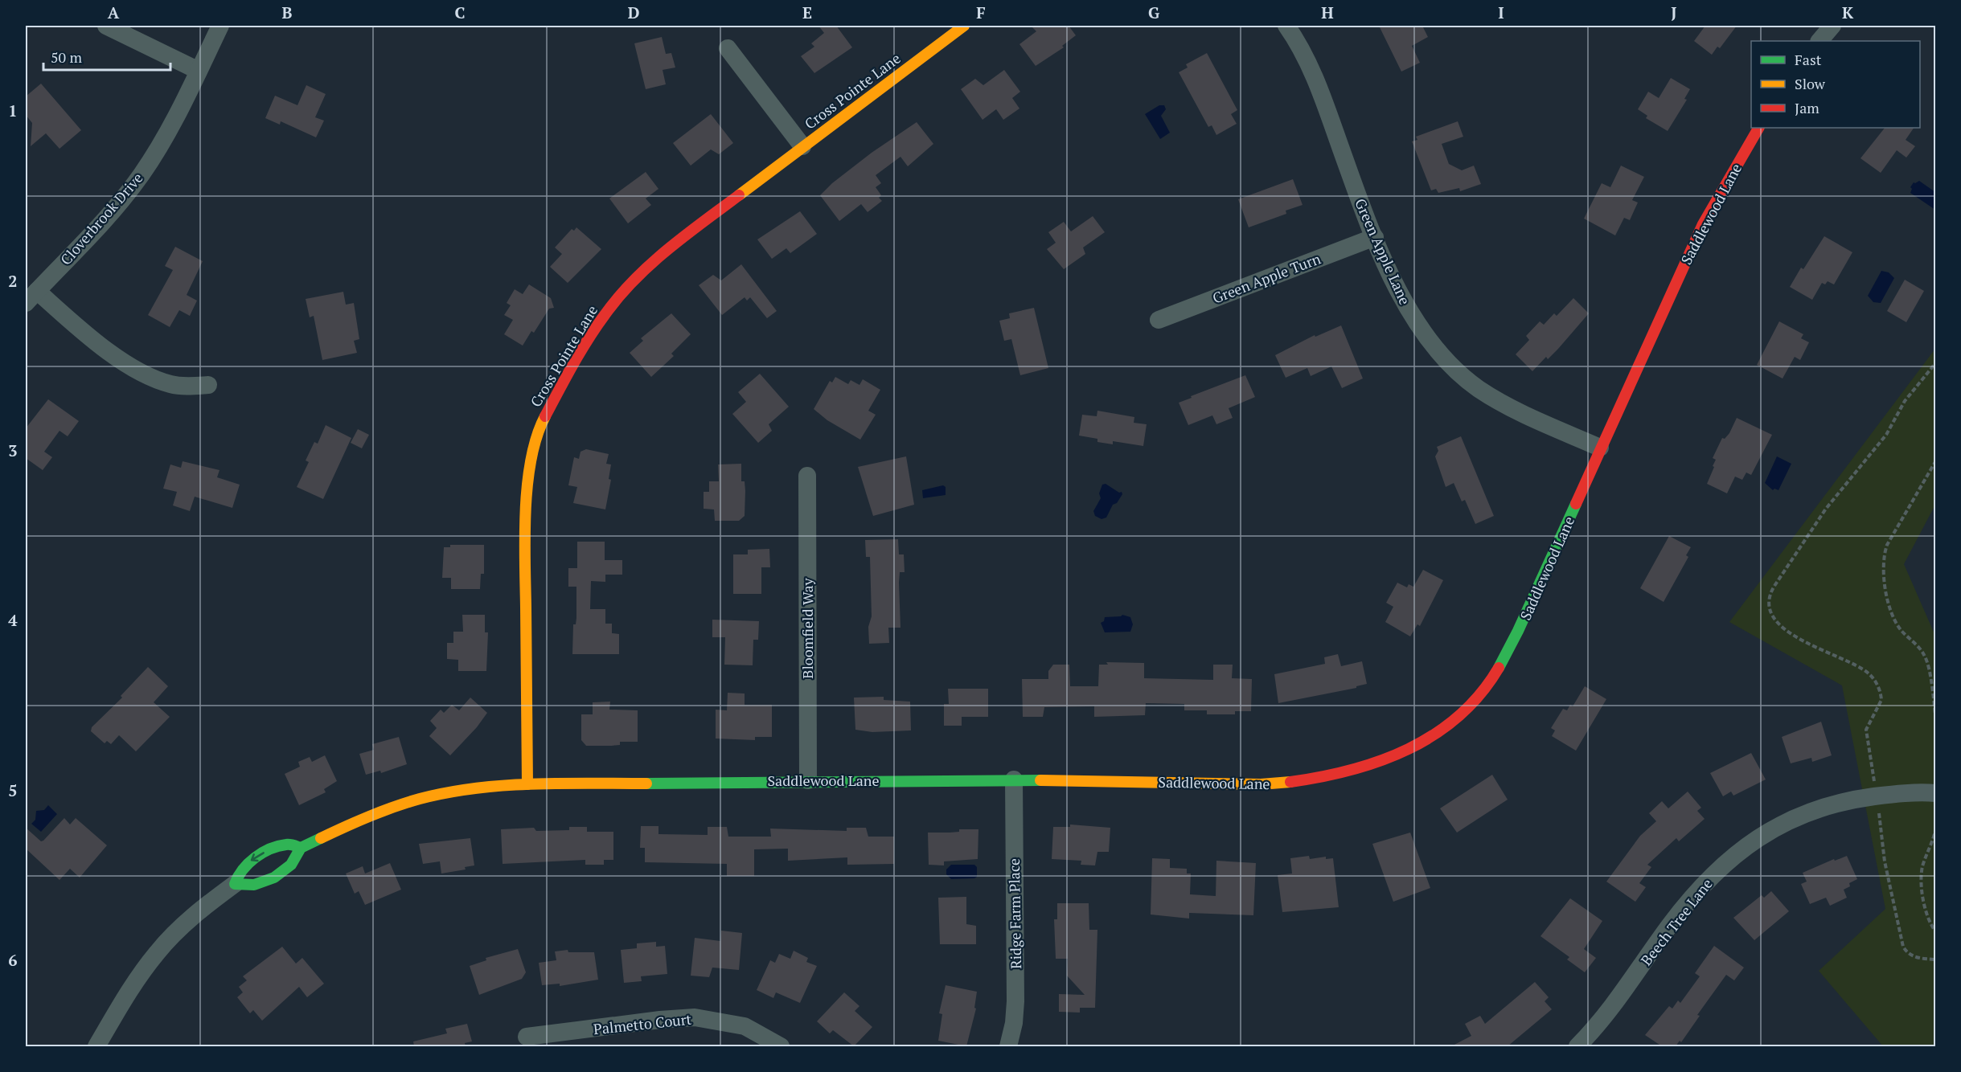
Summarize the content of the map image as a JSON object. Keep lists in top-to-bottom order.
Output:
{
  "streets": {
    "street": [
      "Cross Pointe Lane",
      "Saddlewood Lane",
      "Cloverbrook Drive",
      "Green Apple Lane",
      "Green Apple Turn",
      "Bloomfield Way",
      "Ridge Farm Place",
      "Beech Tree Lane",
      "Palmetto Court"
    ]
  },
  "crossings": [
    ["Cross Pointe Lane", "Saddlewood Lane"],
    ["Saddlewood Lane", "Green Apple Lane"],
    ["Saddlewood Lane", "Bloomfield Way"],
    ["Saddlewood Lane", "Ridge Farm Place"],
    ["Green Apple Lane", "Green Apple Turn"]
  ],
  "legend": ["Fast", "Slow", "Jam"],
  "scale_bar": "50 m",
  "grid": {
    "columns": [
      "A",
      "B",
      "C",
      "D",
      "E",
      "F",
      "G",
      "H",
      "I",
      "J",
      "K"
    ],
    "rows": [
      "1",
      "2",
      "3",
      "4",
      "5",
      "6"
    ]
  }
}
